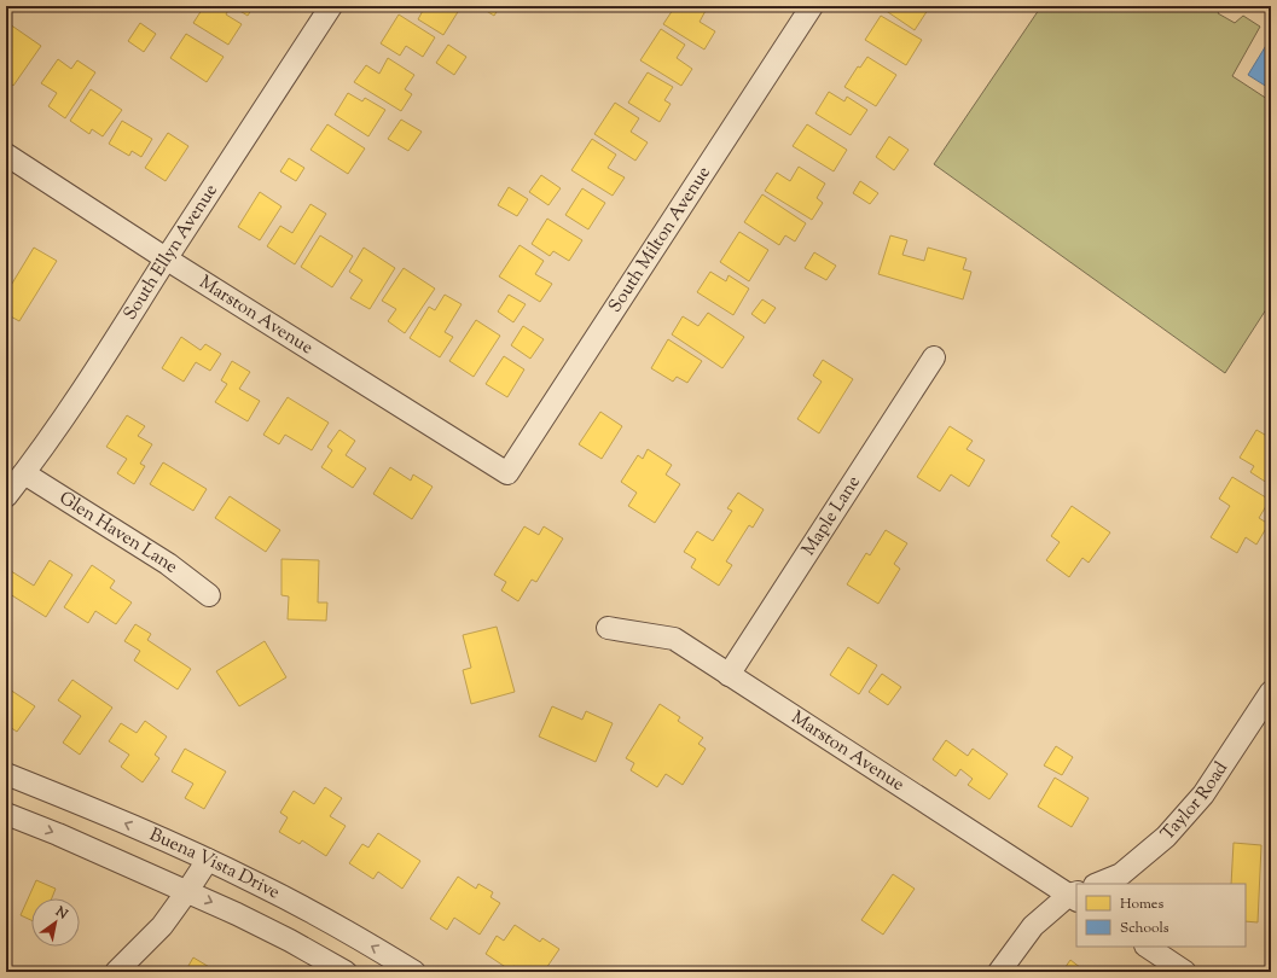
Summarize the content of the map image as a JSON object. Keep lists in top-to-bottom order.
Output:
{
  "streets": {
    "street": [
      "South Milton Avenue",
      "South Ellyn Avenue",
      "Marston Avenue",
      "Maple Lane",
      "Glen Haven Lane",
      "Taylor Road",
      "Buena Vista Drive"
    ]
  },
  "crossings": [
    ["South Milton Avenue", "Marston Avenue"],
    ["South Ellyn Avenue", "Marston Avenue"],
    ["South Ellyn Avenue", "Glen Haven Lane"],
    ["Marston Avenue", "Maple Lane"]
  ],
  "legend": ["Homes", "Schools"],
  "north": "top right"
}
